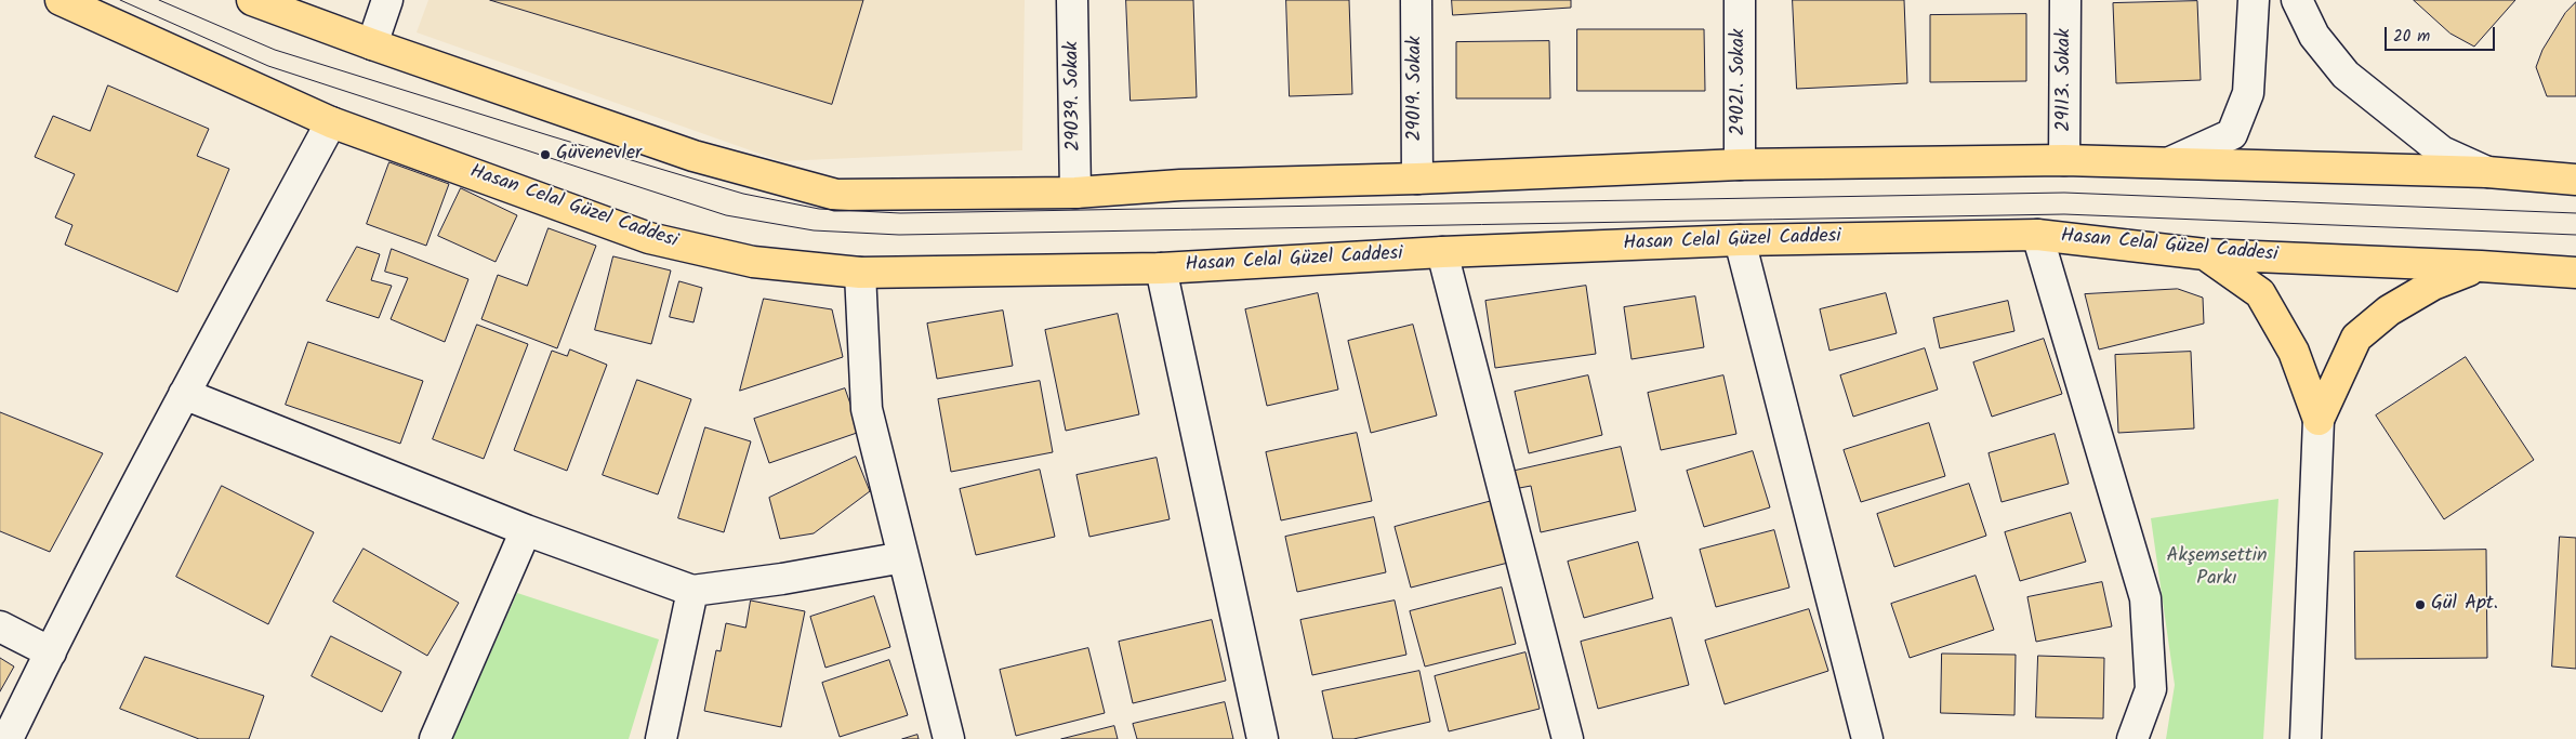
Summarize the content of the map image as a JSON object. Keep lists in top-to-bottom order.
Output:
{
  "streets": {
    "main road": ["Hasan Celal Güzel Caddesi"],
    "street": [
      "29113. Sokak",
      "29021. Sokak",
      "29019. Sokak",
      "29039. Sokak"
    ]
  },
  "parks": ["Akşemsettin Parkı"],
  "places": ["Güvenevler", "Gül Apt."],
  "scale_bar": "20 m"
}
